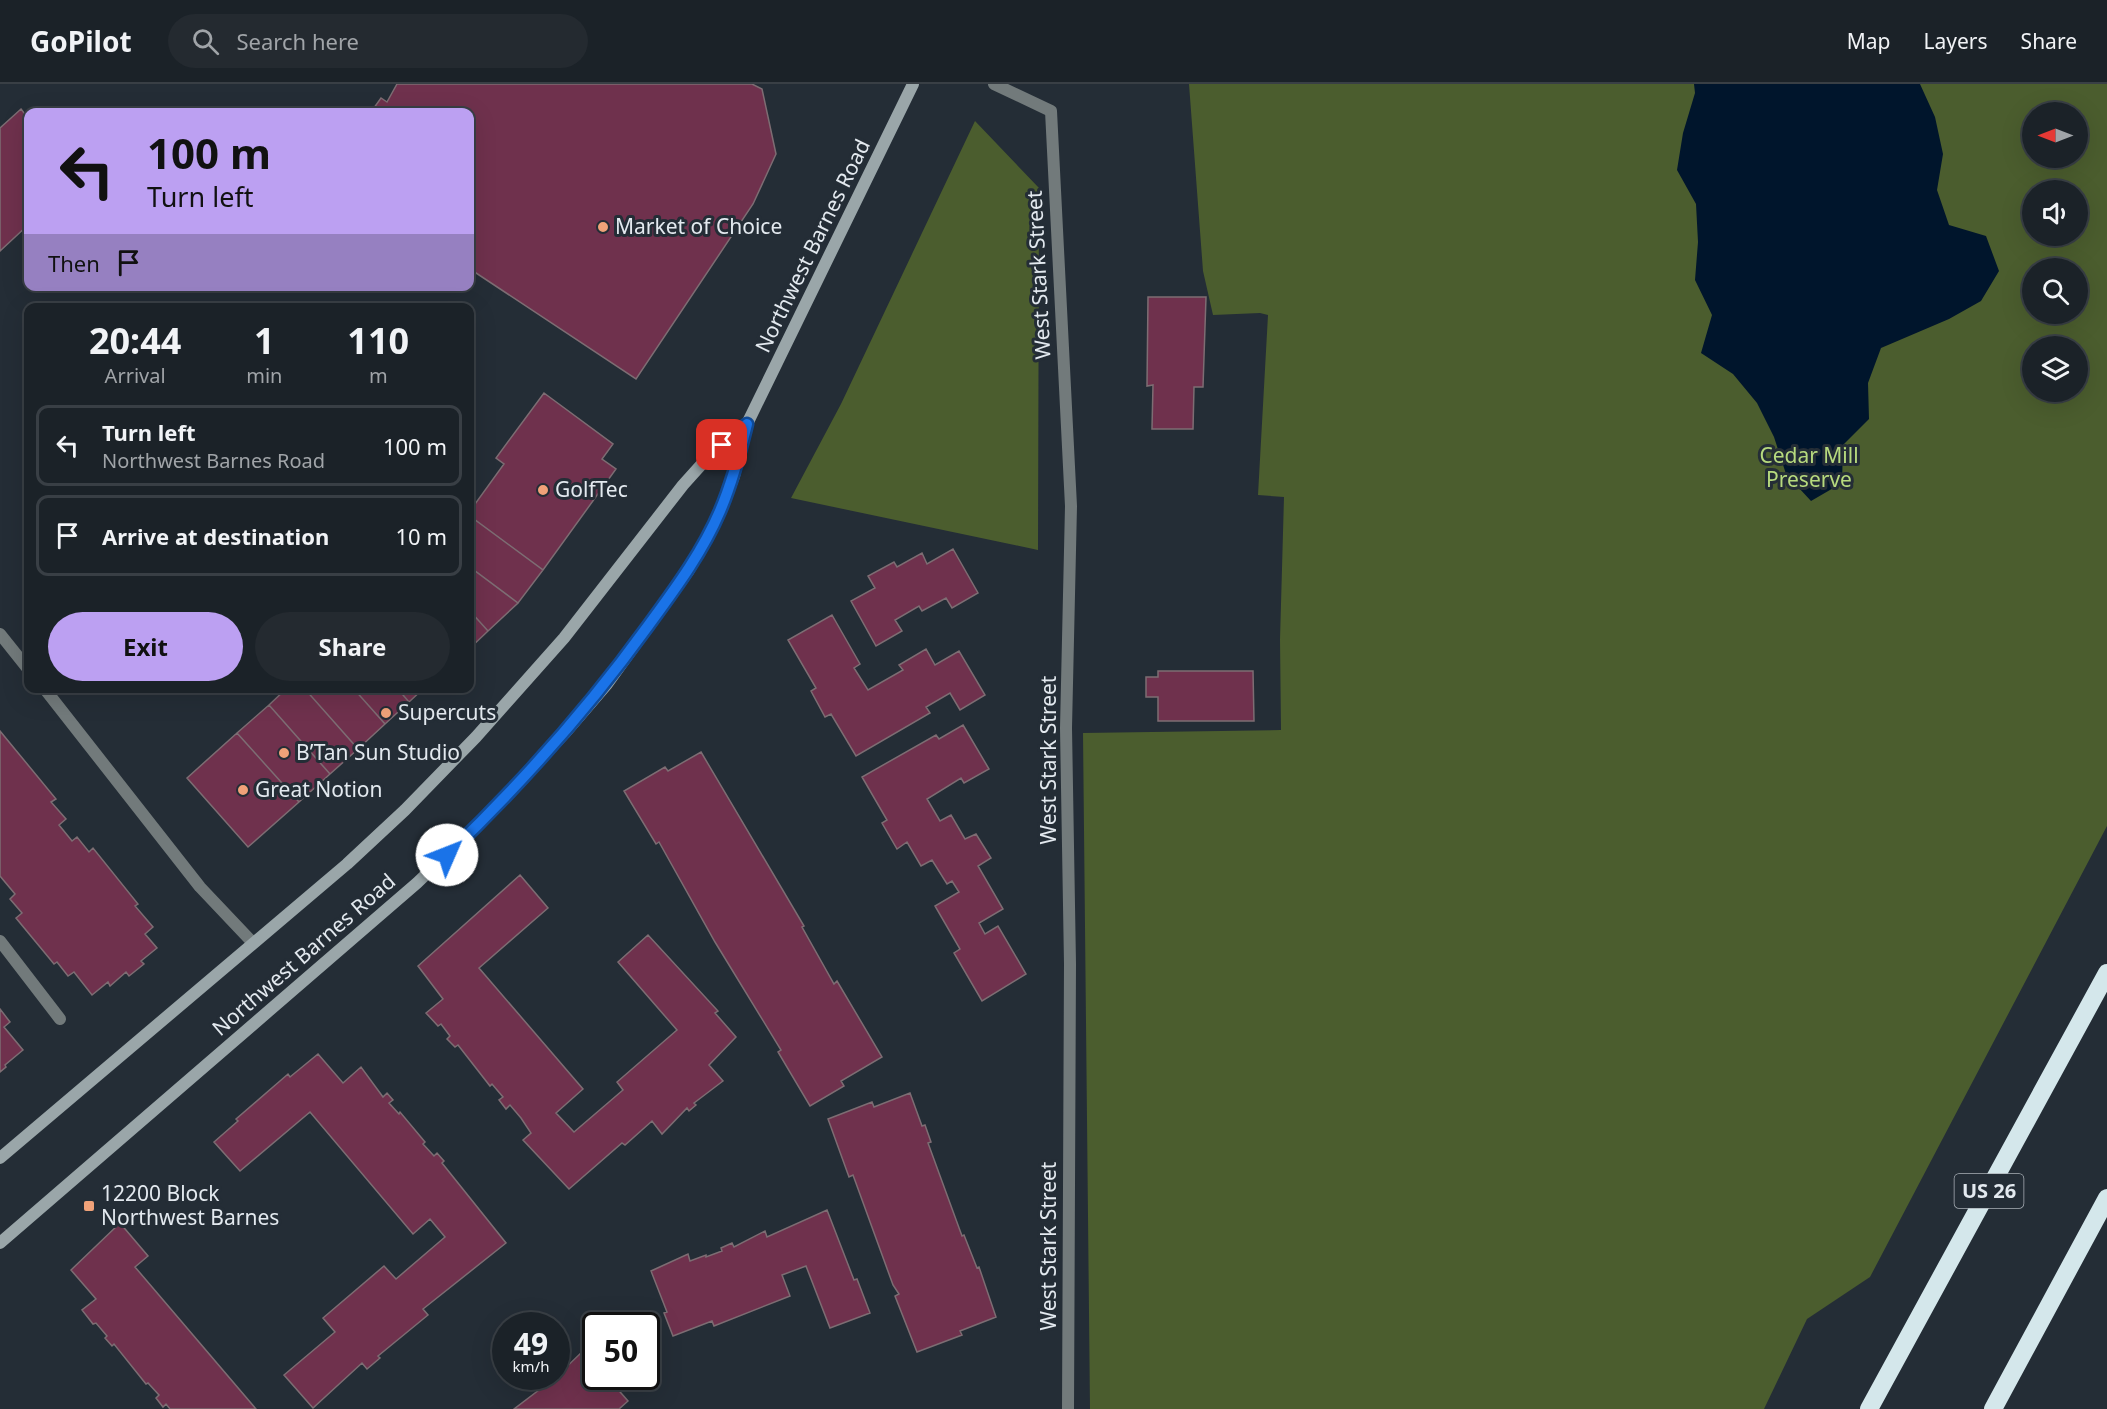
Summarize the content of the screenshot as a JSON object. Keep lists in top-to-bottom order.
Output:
{
  "streets": {
    "highway": ["US 26"],
    "main road": ["Northwest Barnes Road"],
    "street": ["West Stark Street"]
  },
  "parks": ["Cedar Mill Preserve"],
  "places": {
    "other": [
      "Market of Choice",
      "GolfTec",
      "Supercuts",
      "B’Tan Sun Studio",
      "Great Notion"
    ],
    "transit": ["12200 Block Northwest Barnes"]
  },
  "north": "left",
  "page": {
    "header": "GoPilot",
    "search": "Search here",
    "nav": ["Map", "Layers", "Share"],
    "turn": ["100 m", "Turn left"],
    "then": "Then",
    "eta": [
      "20:44",
      "Arrival",
      "1",
      "min",
      "110",
      "m"
    ],
    "list": [
      {
        "name": "Turn left",
        "note": "Northwest Barnes Road",
        "value": "100 m"
      },
      {
        "name": "Arrive at destination",
        "value": "10 m"
      }
    ],
    "buttons": ["Exit", "Share"],
    "speed": "49 km/h",
    "limit": "50"
  }
}
